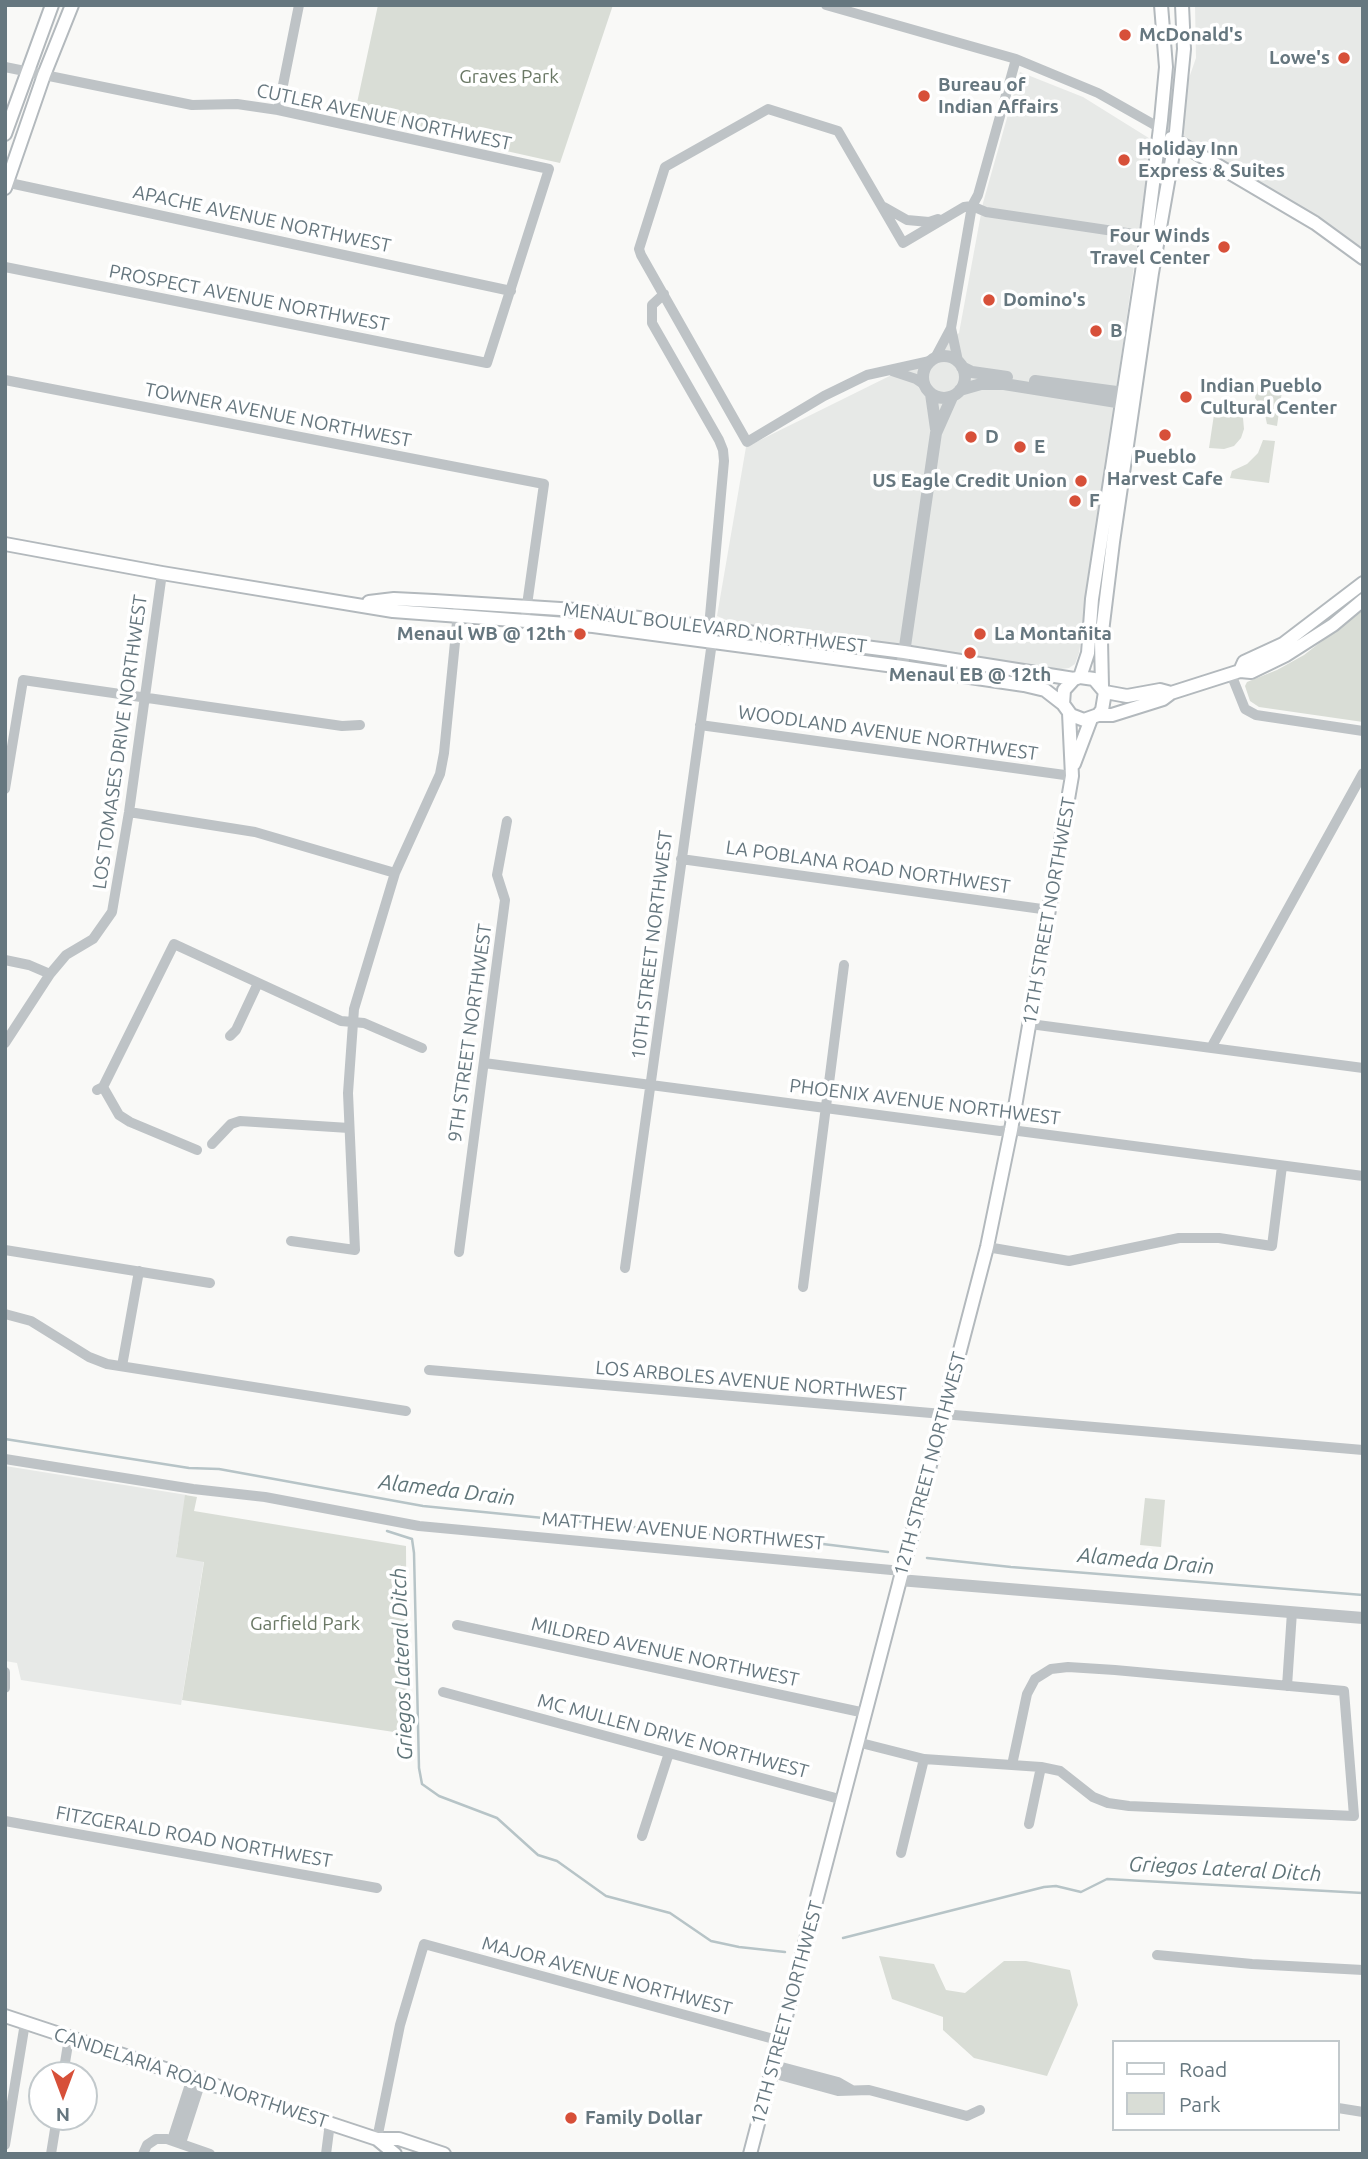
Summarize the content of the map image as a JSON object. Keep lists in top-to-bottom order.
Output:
{
  "streets": {
    "main road": ["MENAUL BOULEVARD NORTHWEST", "12TH STREET NORTHWEST", "CANDELARIA ROAD NORTHWEST"],
    "street": [
      "CUTLER AVENUE NORTHWEST",
      "APACHE AVENUE NORTHWEST",
      "PROSPECT AVENUE NORTHWEST",
      "TOWNER AVENUE NORTHWEST",
      "WOODLAND AVENUE NORTHWEST",
      "LOS TOMASES DRIVE NORTHWEST",
      "LA POBLANA ROAD NORTHWEST",
      "10TH STREET NORTHWEST",
      "9TH STREET NORTHWEST",
      "PHOENIX AVENUE NORTHWEST",
      "LOS ARBOLES AVENUE NORTHWEST",
      "MATTHEW AVENUE NORTHWEST",
      "MILDRED AVENUE NORTHWEST",
      "MC MULLEN DRIVE NORTHWEST",
      "FITZGERALD ROAD NORTHWEST",
      "MAJOR AVENUE NORTHWEST"
    ]
  },
  "crossings": [
    ["CUTLER AVENUE NORTHWEST", "APACHE AVENUE NORTHWEST"],
    ["CUTLER AVENUE NORTHWEST", "PROSPECT AVENUE NORTHWEST"],
    ["APACHE AVENUE NORTHWEST", "PROSPECT AVENUE NORTHWEST"],
    ["TOWNER AVENUE NORTHWEST", "MENAUL BOULEVARD NORTHWEST"],
    ["MENAUL BOULEVARD NORTHWEST", "LOS TOMASES DRIVE NORTHWEST"],
    ["MENAUL BOULEVARD NORTHWEST", "12TH STREET NORTHWEST"],
    ["MENAUL BOULEVARD NORTHWEST", "10TH STREET NORTHWEST"],
    ["WOODLAND AVENUE NORTHWEST", "12TH STREET NORTHWEST"],
    ["WOODLAND AVENUE NORTHWEST", "10TH STREET NORTHWEST"],
    ["LA POBLANA ROAD NORTHWEST", "12TH STREET NORTHWEST"],
    ["LA POBLANA ROAD NORTHWEST", "10TH STREET NORTHWEST"],
    ["12TH STREET NORTHWEST", "PHOENIX AVENUE NORTHWEST"],
    ["12TH STREET NORTHWEST", "LOS ARBOLES AVENUE NORTHWEST"],
    ["12TH STREET NORTHWEST", "MATTHEW AVENUE NORTHWEST"],
    ["12TH STREET NORTHWEST", "MILDRED AVENUE NORTHWEST"],
    ["12TH STREET NORTHWEST", "MC MULLEN DRIVE NORTHWEST"],
    ["12TH STREET NORTHWEST", "MAJOR AVENUE NORTHWEST"],
    ["10TH STREET NORTHWEST", "PHOENIX AVENUE NORTHWEST"],
    ["9TH STREET NORTHWEST", "PHOENIX AVENUE NORTHWEST"],
    ["MAJOR AVENUE NORTHWEST", "CANDELARIA ROAD NORTHWEST"]
  ],
  "water": ["Alameda Drain", "Griegos Lateral Ditch"],
  "parks": ["Graves Park", "Garfield Park"],
  "places": [
    "McDonald's",
    "Lowe's",
    "Bureau of Indian Affairs",
    "Holiday Inn Express & Suites",
    "Four Winds Travel Center",
    "Domino's",
    "B",
    "Indian Pueblo Cultural Center",
    "Pueblo Harvest Cafe",
    "D",
    "E",
    "US Eagle Credit Union",
    "F",
    "Menaul WB @ 12th",
    "La Montañita",
    "Menaul EB @ 12th",
    "Family Dollar"
  ],
  "legend": ["Road", "Park"],
  "north": "bottom"
}
